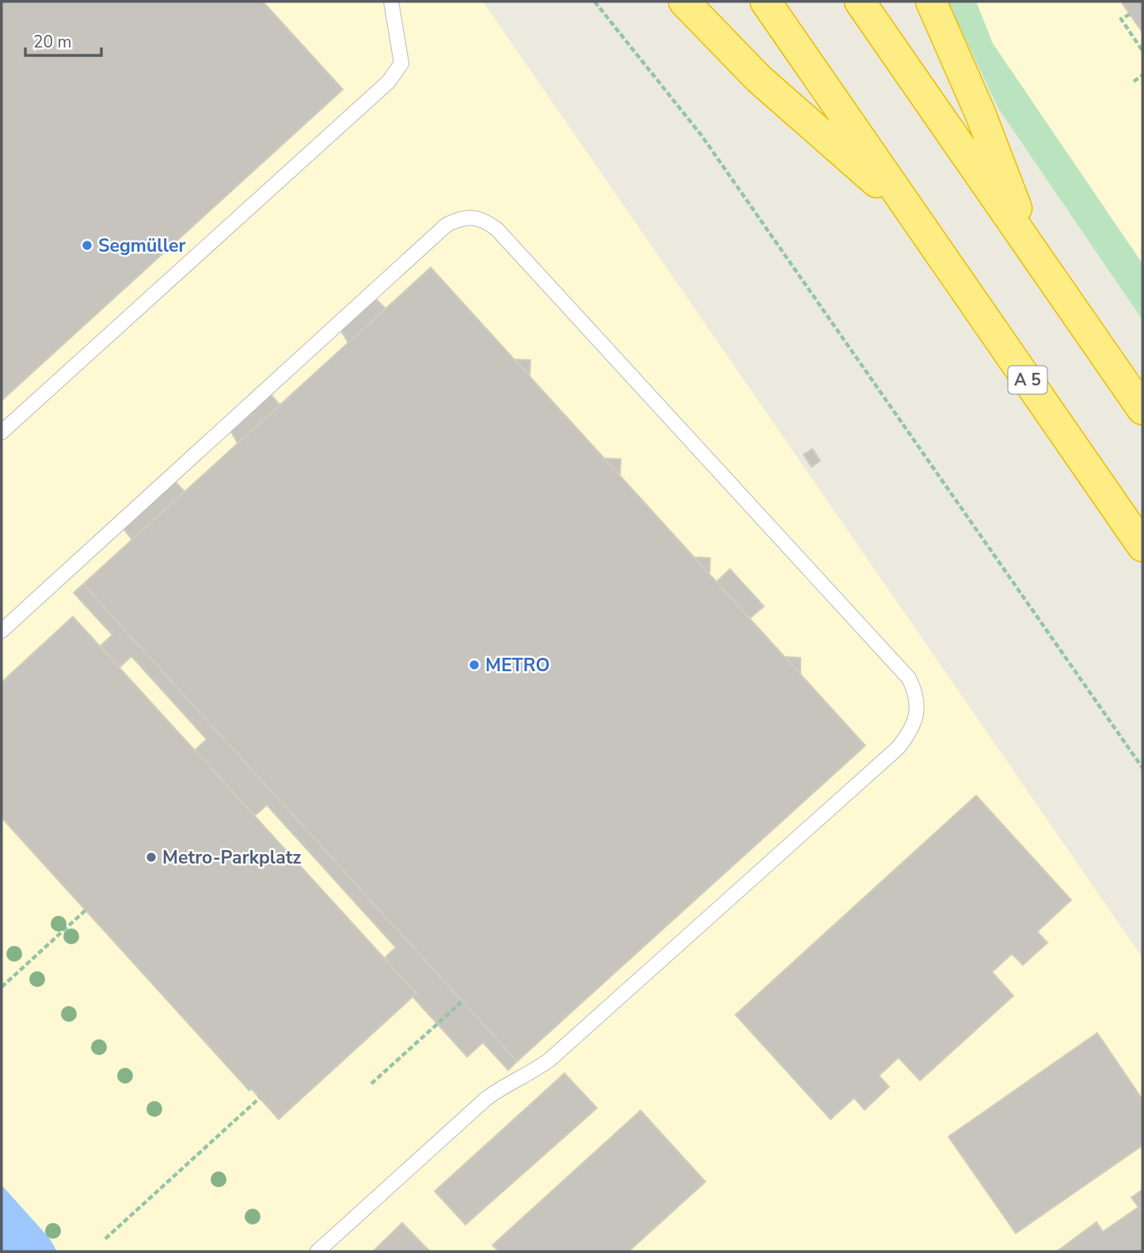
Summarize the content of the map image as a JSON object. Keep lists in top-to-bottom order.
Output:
{
  "streets": {
    "highway": ["A 5"]
  },
  "places": ["Segmüller", "METRO", "Metro-Parkplatz"],
  "scale_bar": "20 m"
}
